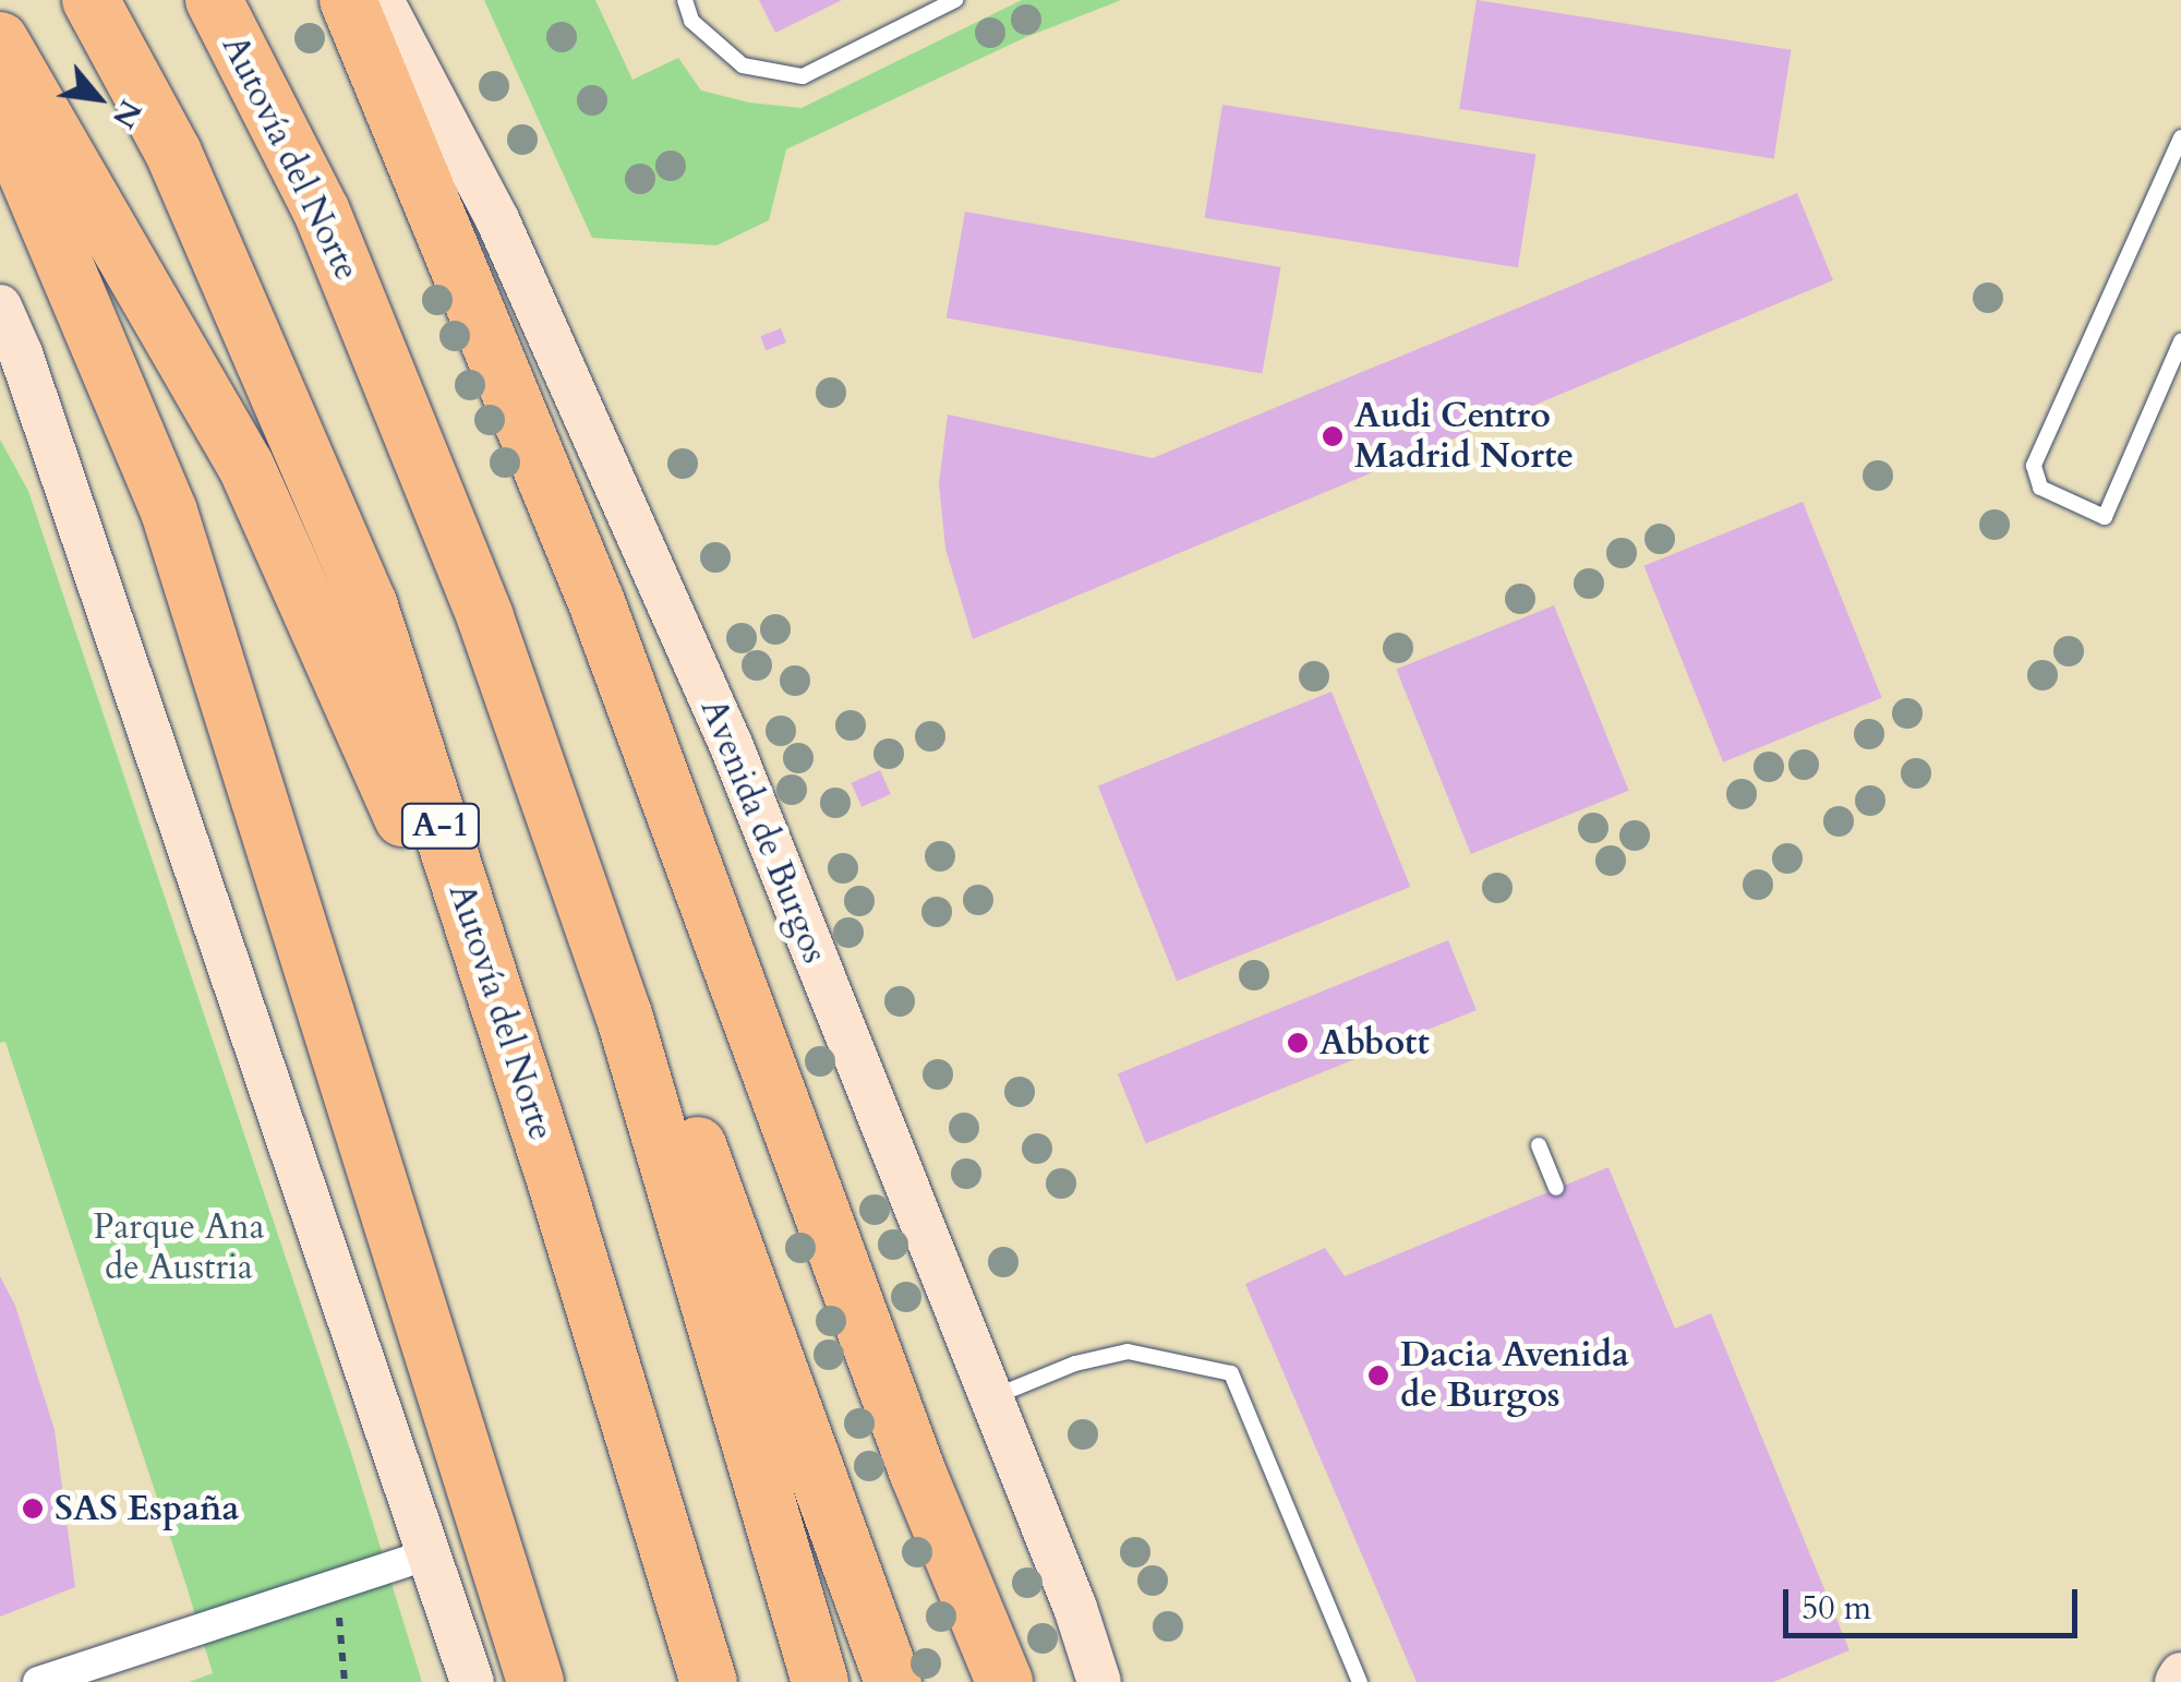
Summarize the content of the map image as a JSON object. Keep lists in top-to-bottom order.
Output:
{
  "streets": {
    "highway": ["Autovía del Norte", "A-1"],
    "street": ["Avenida de Burgos"]
  },
  "parks": ["Parque Ana de Austria"],
  "places": [
    "Audi Centro Madrid Norte",
    "Abbott",
    "Dacia Avenida de Burgos",
    "SAS España"
  ],
  "scale_bar": "50 m",
  "north": "bottom right"
}
